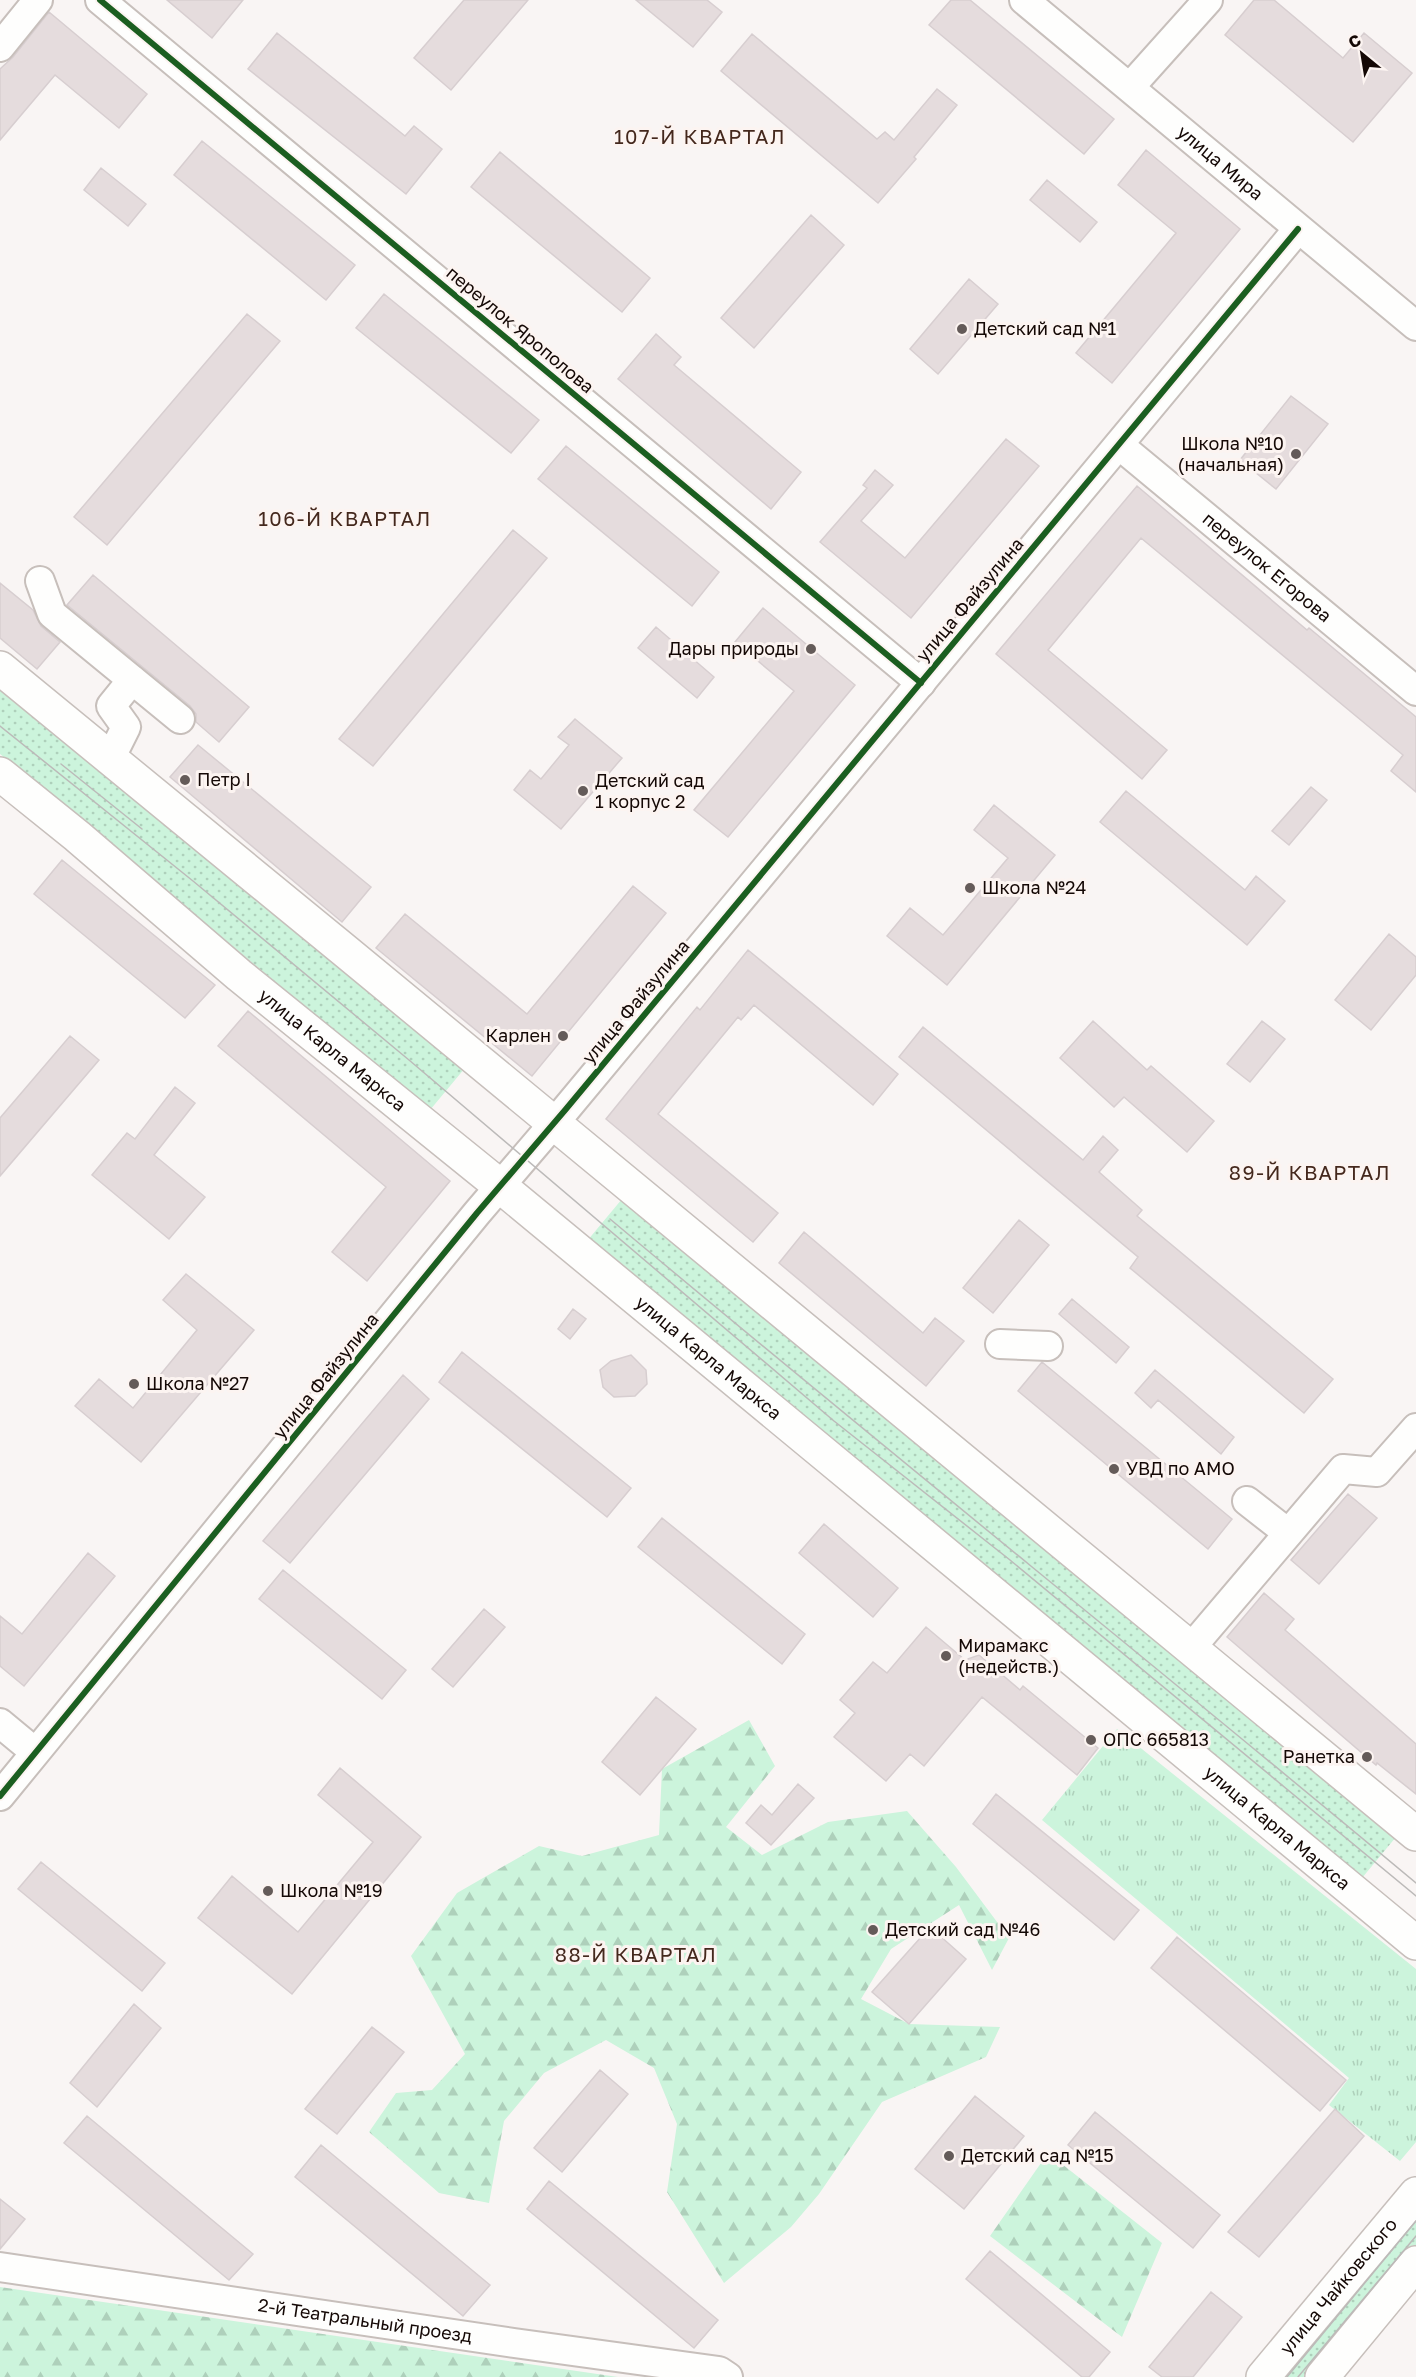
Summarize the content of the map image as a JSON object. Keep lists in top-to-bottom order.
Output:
{
  "streets": {
    "main road": ["улица Карла Маркса", "улица Чайковского"],
    "street": [
      "улица Мира",
      "переулок Ярополова",
      "переулок Егорова",
      "улица Файзулина",
      "2-й Театральный проезд"
    ]
  },
  "crossings": [
    ["улица Мира", "улица Файзулина"],
    ["переулок Ярополова", "улица Файзулина"],
    ["переулок Егорова", "улица Файзулина"],
    ["улица Файзулина", "улица Карла Маркса"]
  ],
  "districts": [
    "107-Й КВАРТАЛ",
    "106-Й КВАРТАЛ",
    "89-Й КВАРТАЛ",
    "88-Й КВАРТАЛ"
  ],
  "places": [
    "Детский сад №1",
    "Школа №10 (начальная)",
    "Дары природы",
    "Петр I",
    "Детский сад 1 корпус 2",
    "Школа №24",
    "Карлен",
    "Школа №27",
    "УВД по АМО",
    "Мирамакс (недейств.)",
    "ОПС 665813",
    "Ранетка",
    "Школа №19",
    "Детский сад №46",
    "Детский сад №15"
  ],
  "north": "top left"
}
